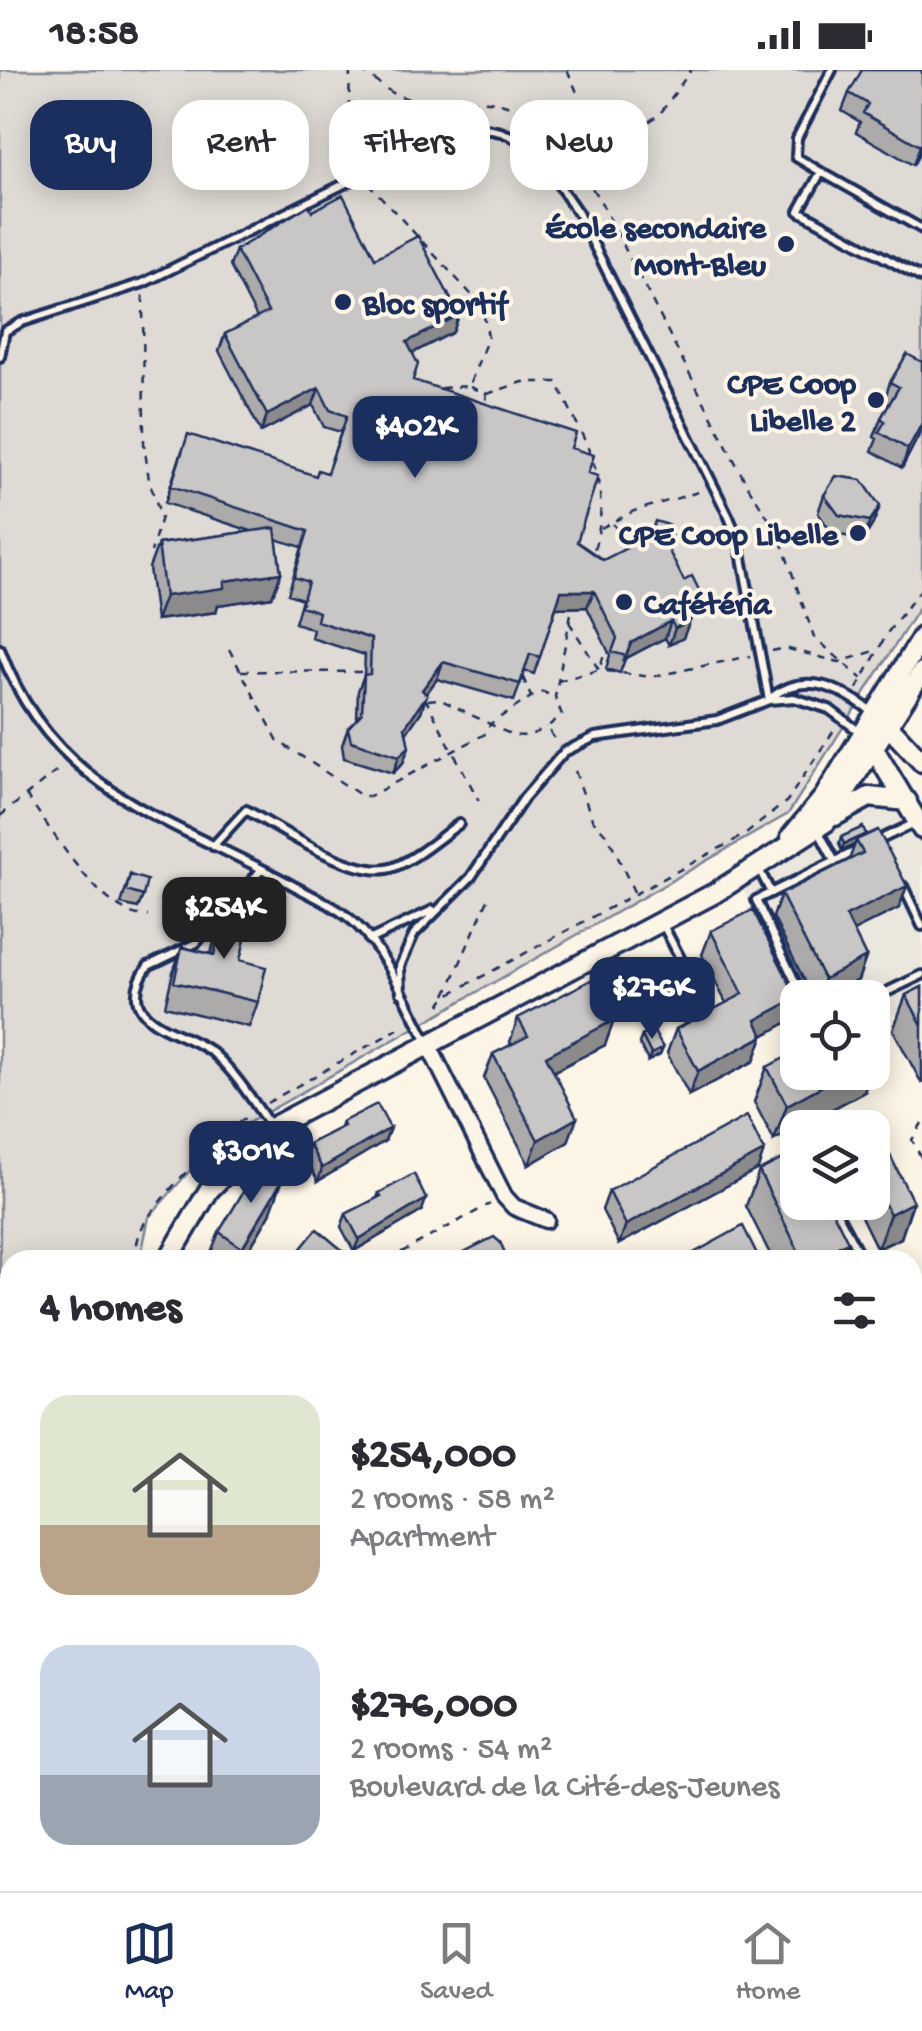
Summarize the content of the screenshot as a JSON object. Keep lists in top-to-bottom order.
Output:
{
  "places": [
    "École secondaire Mont-Bleu",
    "Bloc sportif",
    "CPE Coop Libelle 2",
    "CPE Coop Libelle",
    "Cafétéria"
  ],
  "page": {
    "status": "18:58",
    "chip": [
      "Buy",
      "Rent",
      "Filters",
      "New"
    ],
    "price": [
      "$402K",
      "$254K",
      "$276K",
      "$301K"
    ],
    "heading": "4 homes",
    "list": [
      {
        "name": "$254,000",
        "note": "2 rooms · 58 m² · Apartment"
      },
      {
        "name": "$276,000",
        "note": "2 rooms · 54 m² · Boulevard de la Cité-des-Jeunes"
      }
    ],
    "tabs": ["Map", "Saved", "Home"]
  }
}
